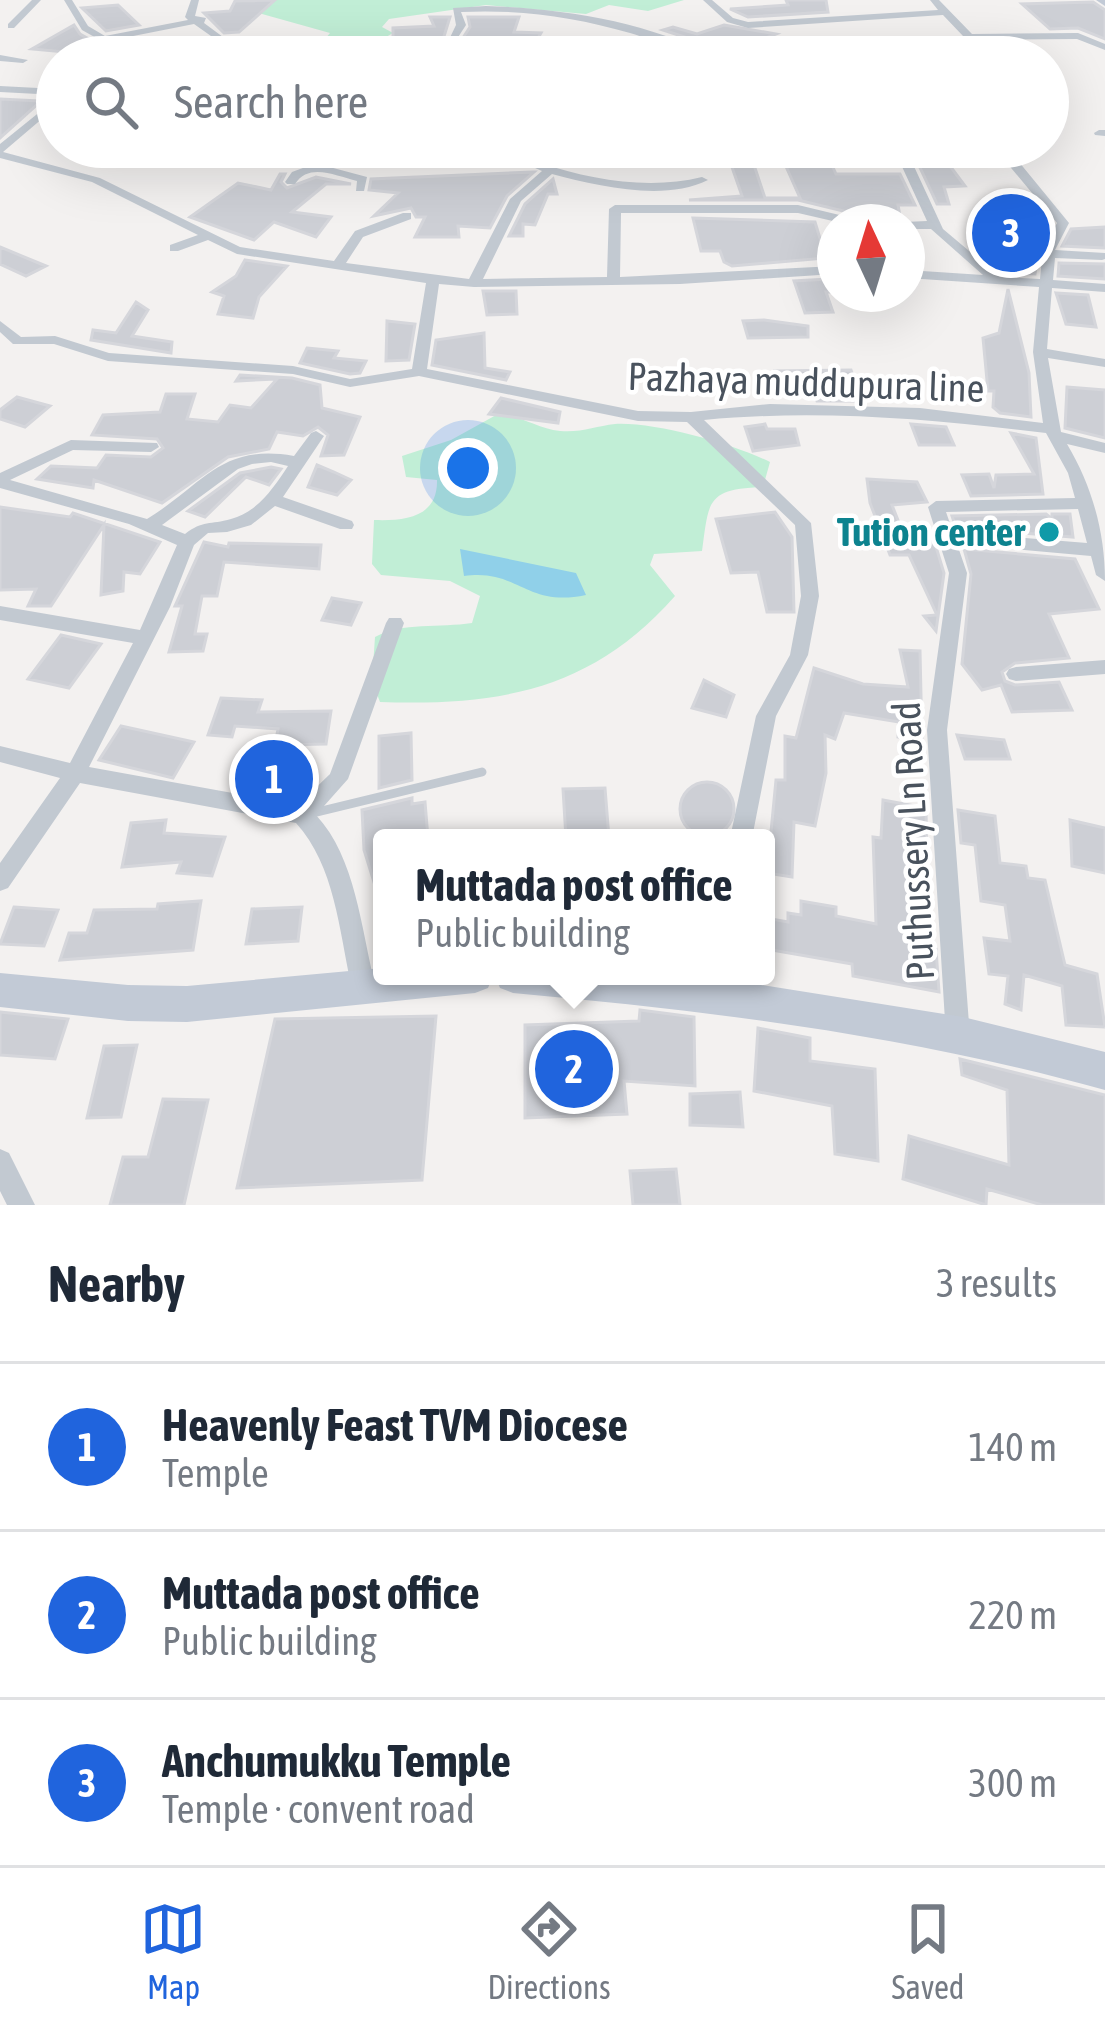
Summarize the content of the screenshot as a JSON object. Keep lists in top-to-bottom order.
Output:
{
  "streets": {
    "street": ["Pazhaya muddupura line", "Puthussery Ln Road"]
  },
  "places": ["Tution center"],
  "north": "top",
  "page": {
    "search": "Search here",
    "pins": ["3", "1", "2"],
    "popup": ["Muttada post office", "Public building"],
    "heading": ["Nearby", "3 results"],
    "list": [
      {
        "mark": "1",
        "name": "Heavenly Feast TVM Diocese",
        "note": "Temple",
        "value": "140 m"
      },
      {
        "mark": "2",
        "name": "Muttada post office",
        "note": "Public building",
        "value": "220 m"
      },
      {
        "mark": "3",
        "name": "Anchumukku Temple",
        "note": "Temple · convent road",
        "value": "300 m"
      }
    ],
    "nav": ["Map", "Directions", "Saved"]
  }
}
